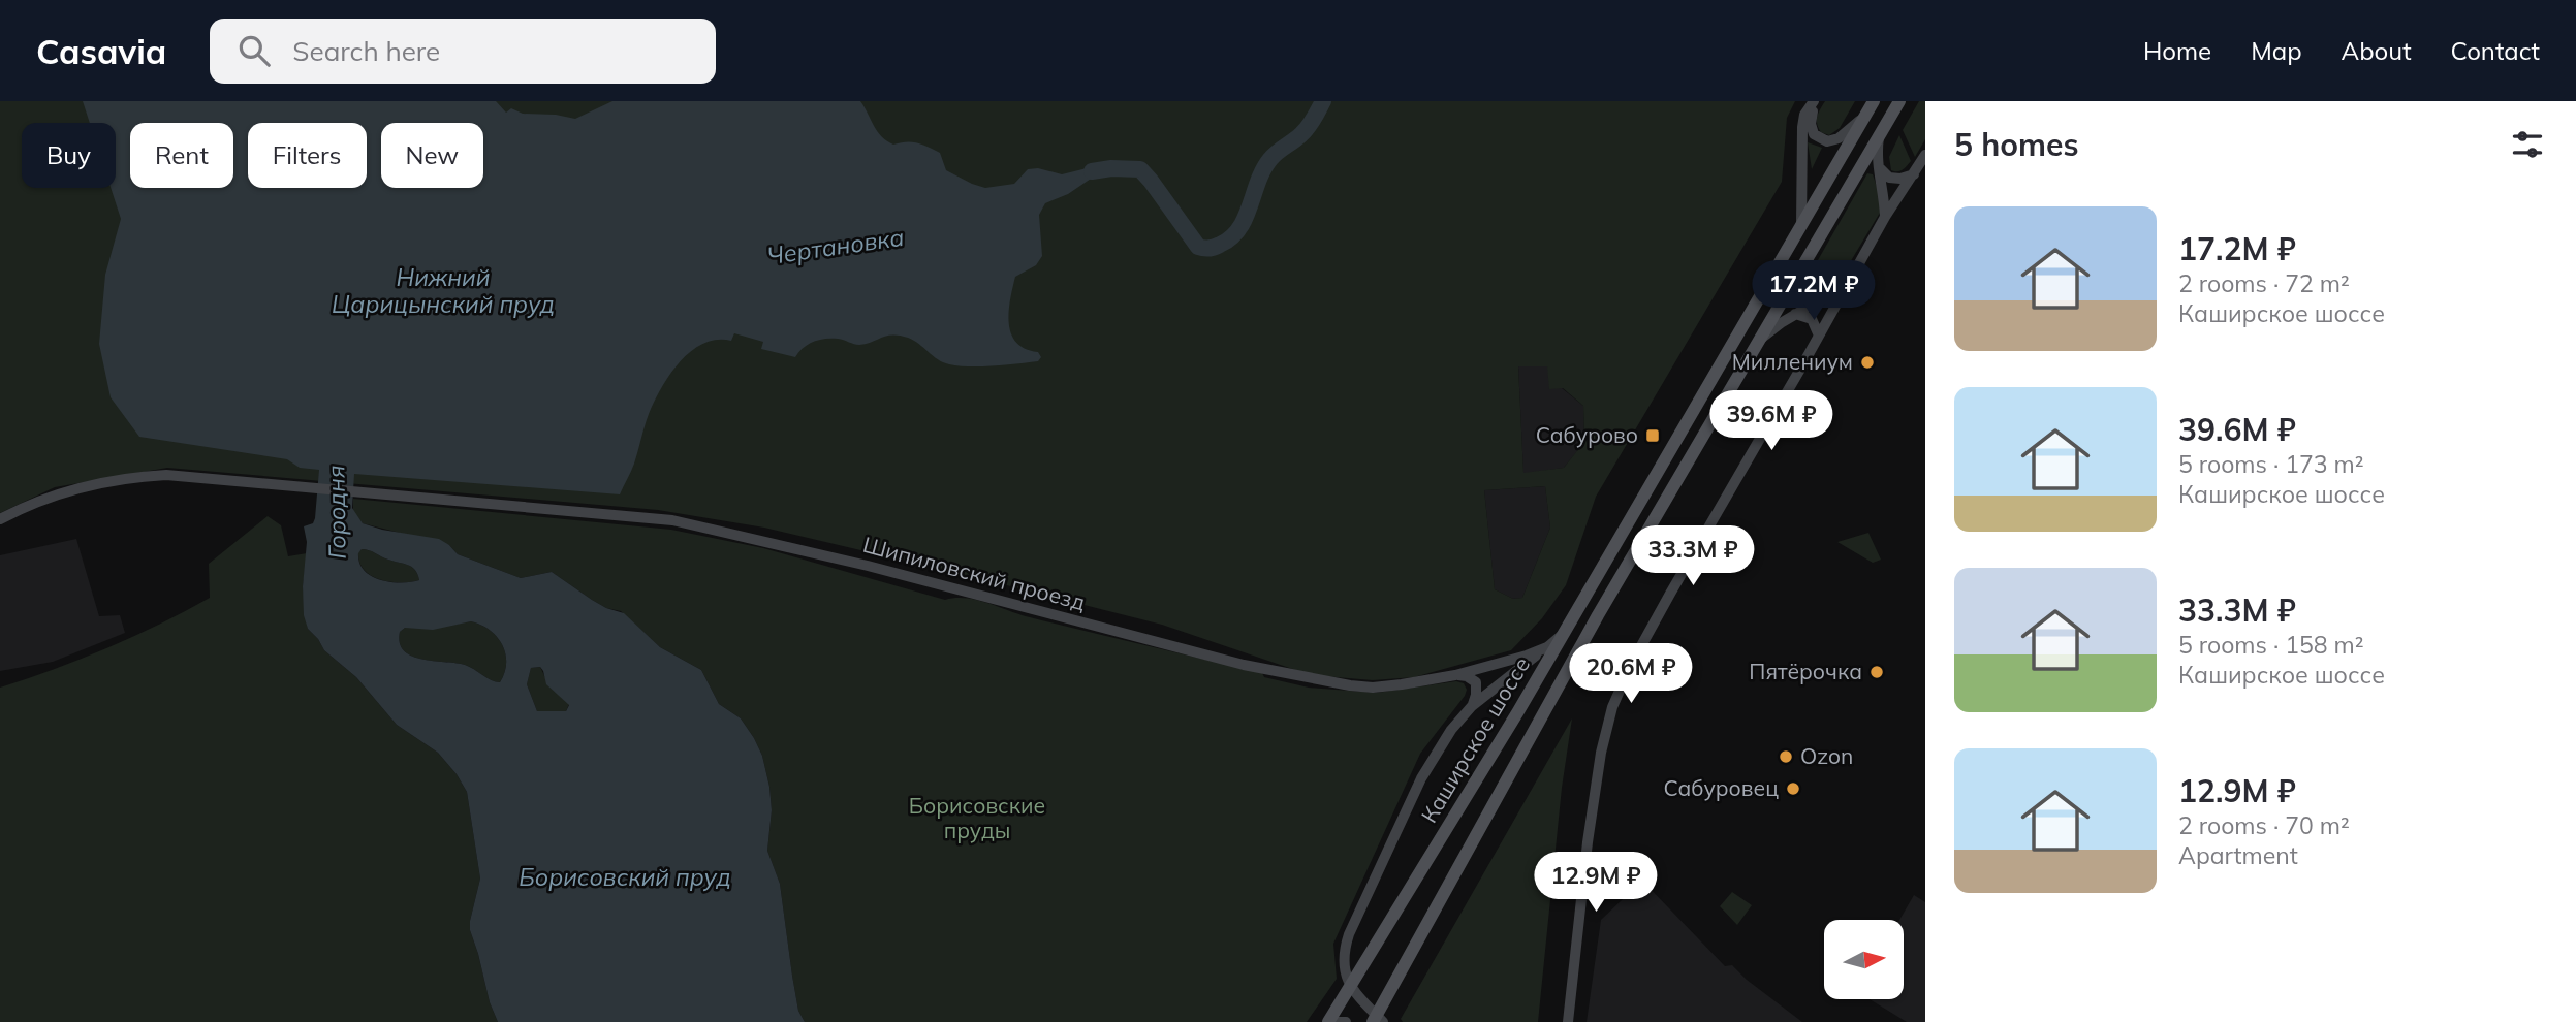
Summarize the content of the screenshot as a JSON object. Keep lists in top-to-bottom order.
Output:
{
  "streets": {
    "main road": ["Шипиловский проезд", "Каширское шоссе"]
  },
  "crossings": [
    ["Шипиловский проезд", "Каширское шоссе"]
  ],
  "water": [
    "Чертановка",
    "Нижний Царицынский пруд",
    "Городня",
    "Борисовский пруд"
  ],
  "parks": ["Борисовские пруды"],
  "places": {
    "other": [
      "Миллениум",
      "Пятёрочка",
      "Ozon",
      "Сабуровец"
    ],
    "transit": ["Сабурово"]
  },
  "north": "right",
  "page": {
    "header": "Casavia",
    "search": "Search here",
    "nav": [
      "Home",
      "Map",
      "About",
      "Contact"
    ],
    "heading": "5 homes",
    "chip": [
      "Buy",
      "Rent",
      "Filters",
      "New"
    ],
    "list": [
      {
        "name": "17.2M ₽",
        "note": "2 rooms · 72 m² · Каширское шоссе"
      },
      {
        "name": "39.6M ₽",
        "note": "5 rooms · 173 m² · Каширское шоссе"
      },
      {
        "name": "33.3M ₽",
        "note": "5 rooms · 158 m² · Каширское шоссе"
      },
      {
        "name": "12.9M ₽",
        "note": "2 rooms · 70 m² · Apartment"
      }
    ],
    "price": [
      "17.2M ₽",
      "39.6M ₽",
      "33.3M ₽",
      "20.6M ₽",
      "12.9M ₽"
    ]
  }
}
